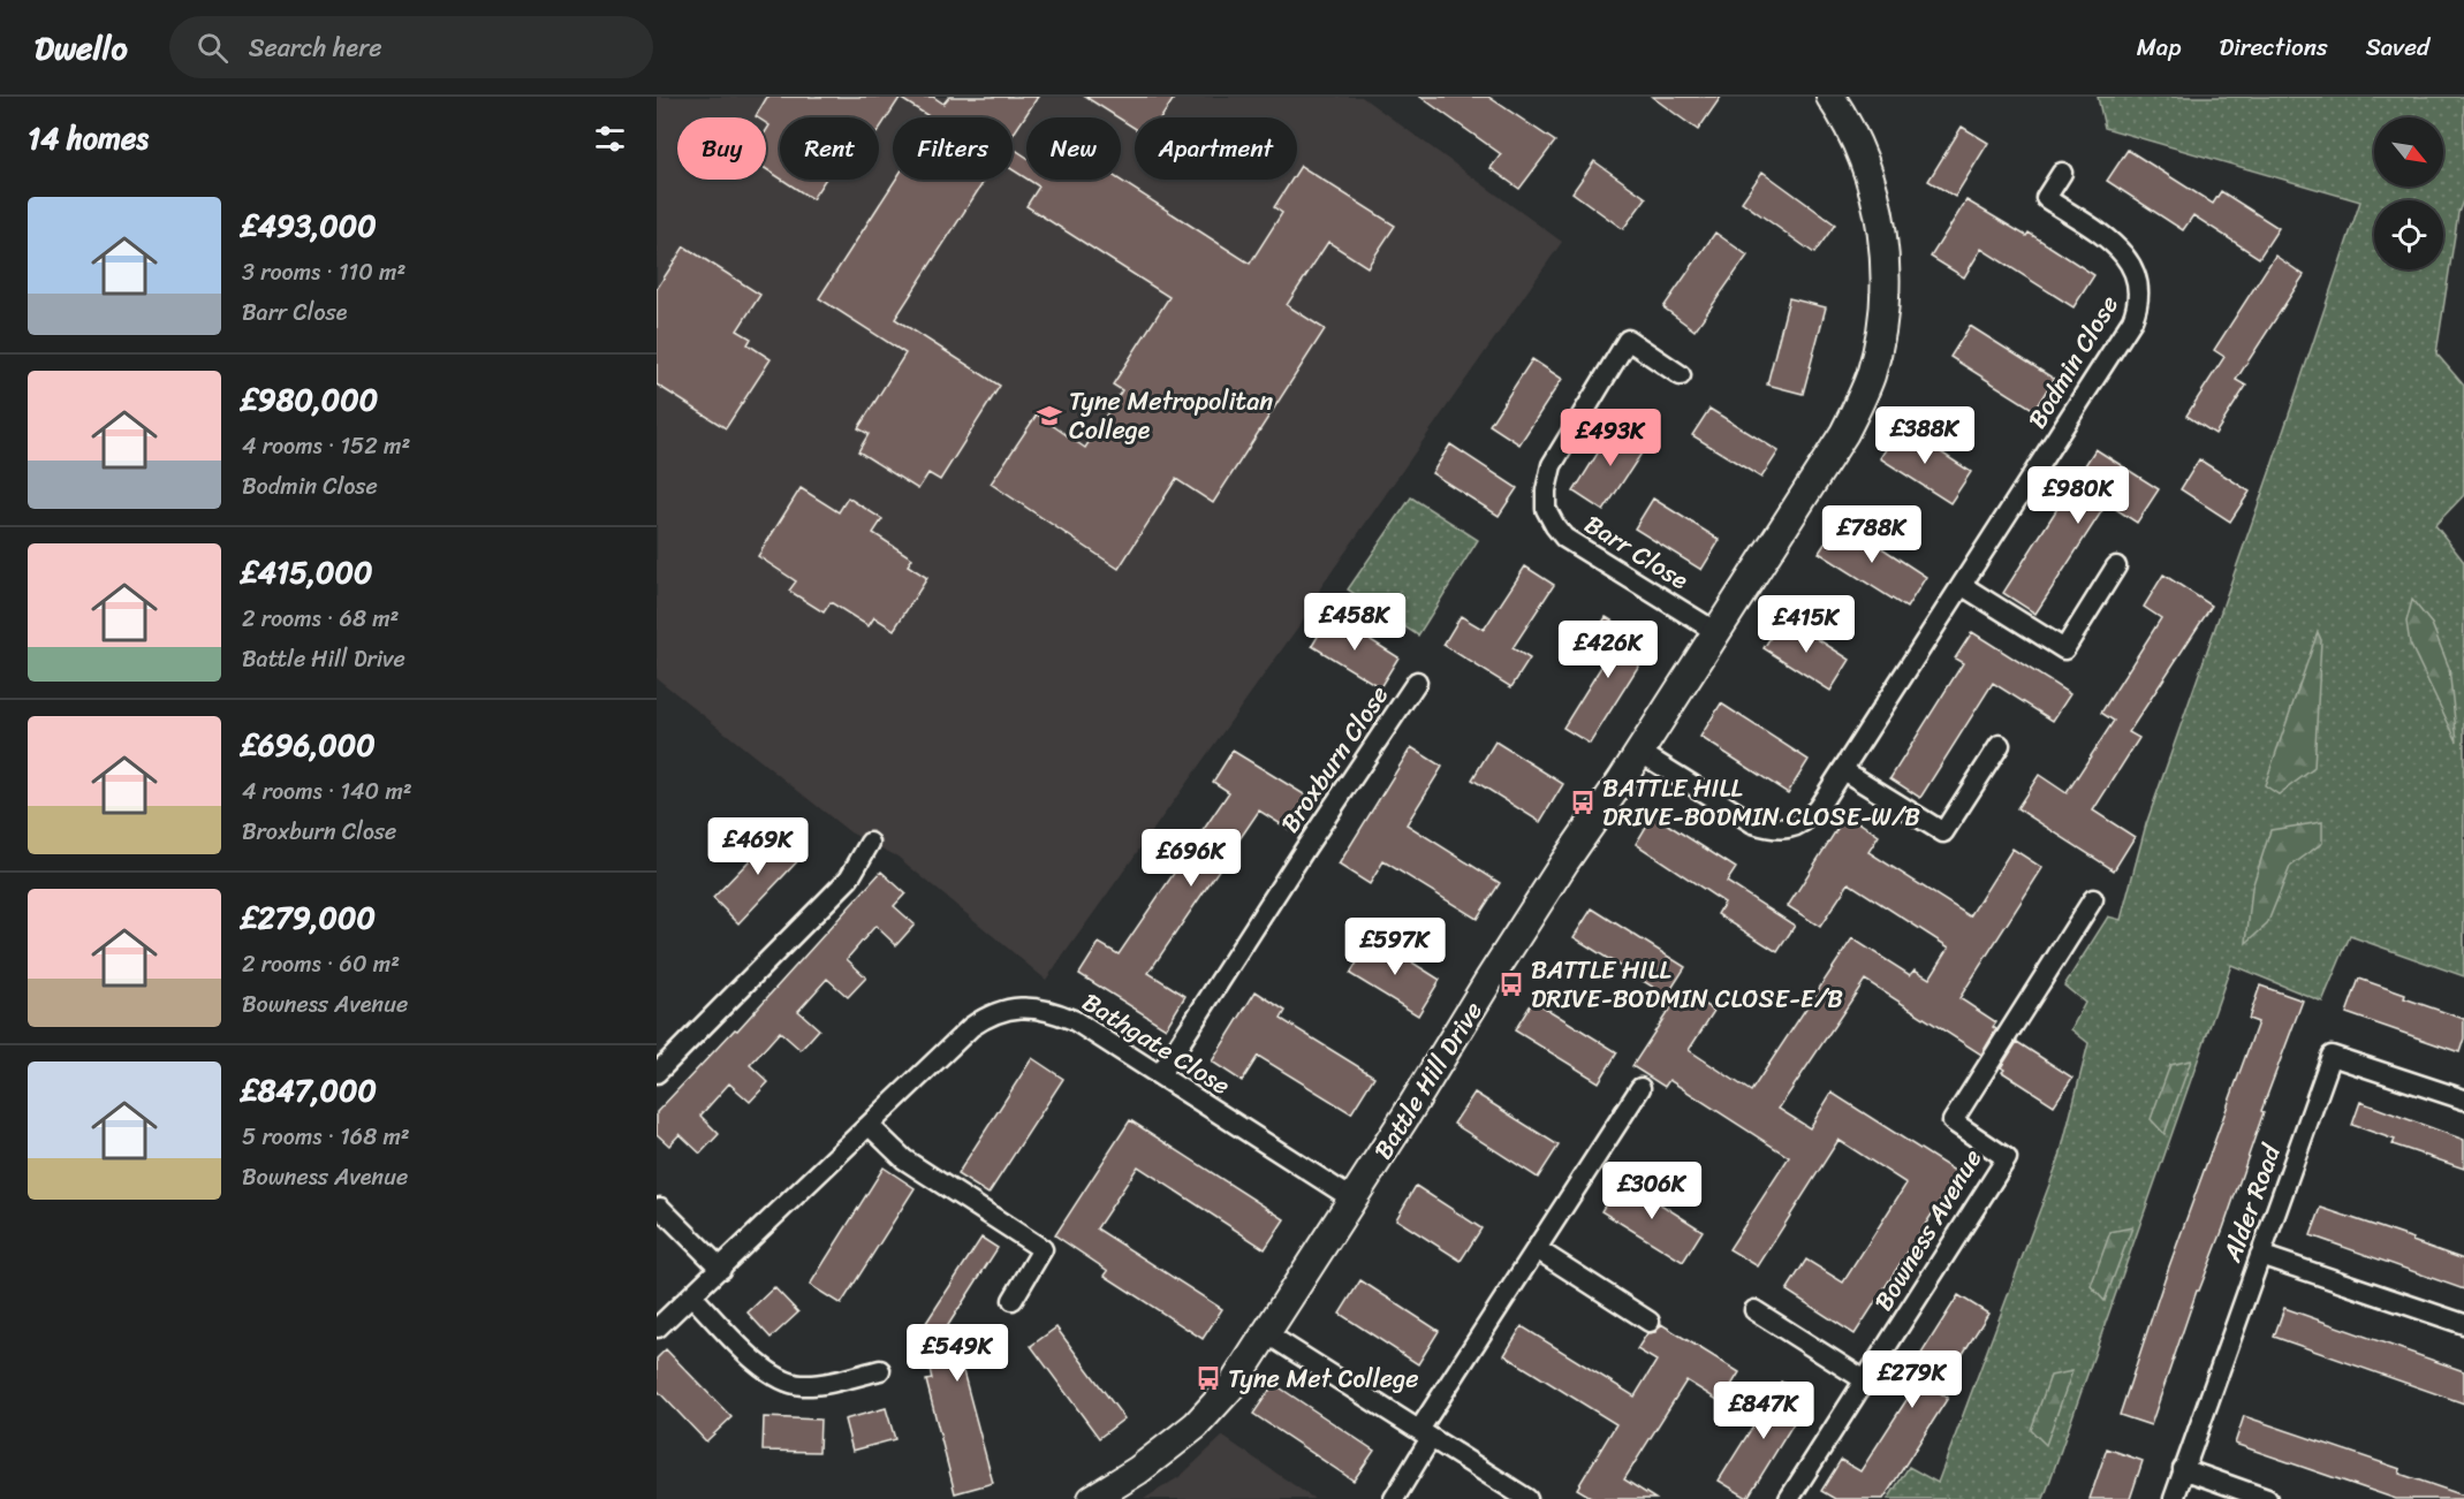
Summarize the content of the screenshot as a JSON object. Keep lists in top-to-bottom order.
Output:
{
  "streets": {
    "street": [
      "Bodmin Close",
      "Barr Close",
      "Broxburn Close",
      "Bathgate Close",
      "Battle Hill Drive",
      "Alder Road",
      "Bowness Avenue"
    ]
  },
  "crossings": [
    ["Bodmin Close", "Battle Hill Drive"],
    ["Barr Close", "Battle Hill Drive"],
    ["Broxburn Close", "Bathgate Close"],
    ["Bathgate Close", "Battle Hill Drive"]
  ],
  "places": {
    "school or university": ["Tyne Metropolitan College"],
    "bus stop": ["BATTLE HILL DRIVE-BODMIN CLOSE-W/B", "BATTLE HILL DRIVE-BODMIN CLOSE-E/B", "Tyne Met College"]
  },
  "north": "bottom right",
  "page": {
    "header": "Dwello",
    "search": "Search here",
    "nav": ["Map", "Directions", "Saved"],
    "heading": "14 homes",
    "chip": [
      "Buy",
      "Rent",
      "Filters",
      "New",
      "Apartment"
    ],
    "list": [
      {
        "name": "£493,000",
        "note": "3 rooms · 110 m² · Barr Close"
      },
      {
        "name": "£980,000",
        "note": "4 rooms · 152 m² · Bodmin Close"
      },
      {
        "name": "£415,000",
        "note": "2 rooms · 68 m² · Battle Hill Drive"
      },
      {
        "name": "£696,000",
        "note": "4 rooms · 140 m² · Broxburn Close"
      },
      {
        "name": "£279,000",
        "note": "2 rooms · 60 m² · Bowness Avenue"
      },
      {
        "name": "£847,000",
        "note": "5 rooms · 168 m² · Bowness Avenue"
      }
    ],
    "price": [
      "£388K",
      "£493K",
      "£980K",
      "£788K",
      "£458K",
      "£415K",
      "£426K",
      "£469K",
      "£696K",
      "£597K",
      "£306K",
      "£549K",
      "£279K",
      "£847K"
    ]
  }
}
